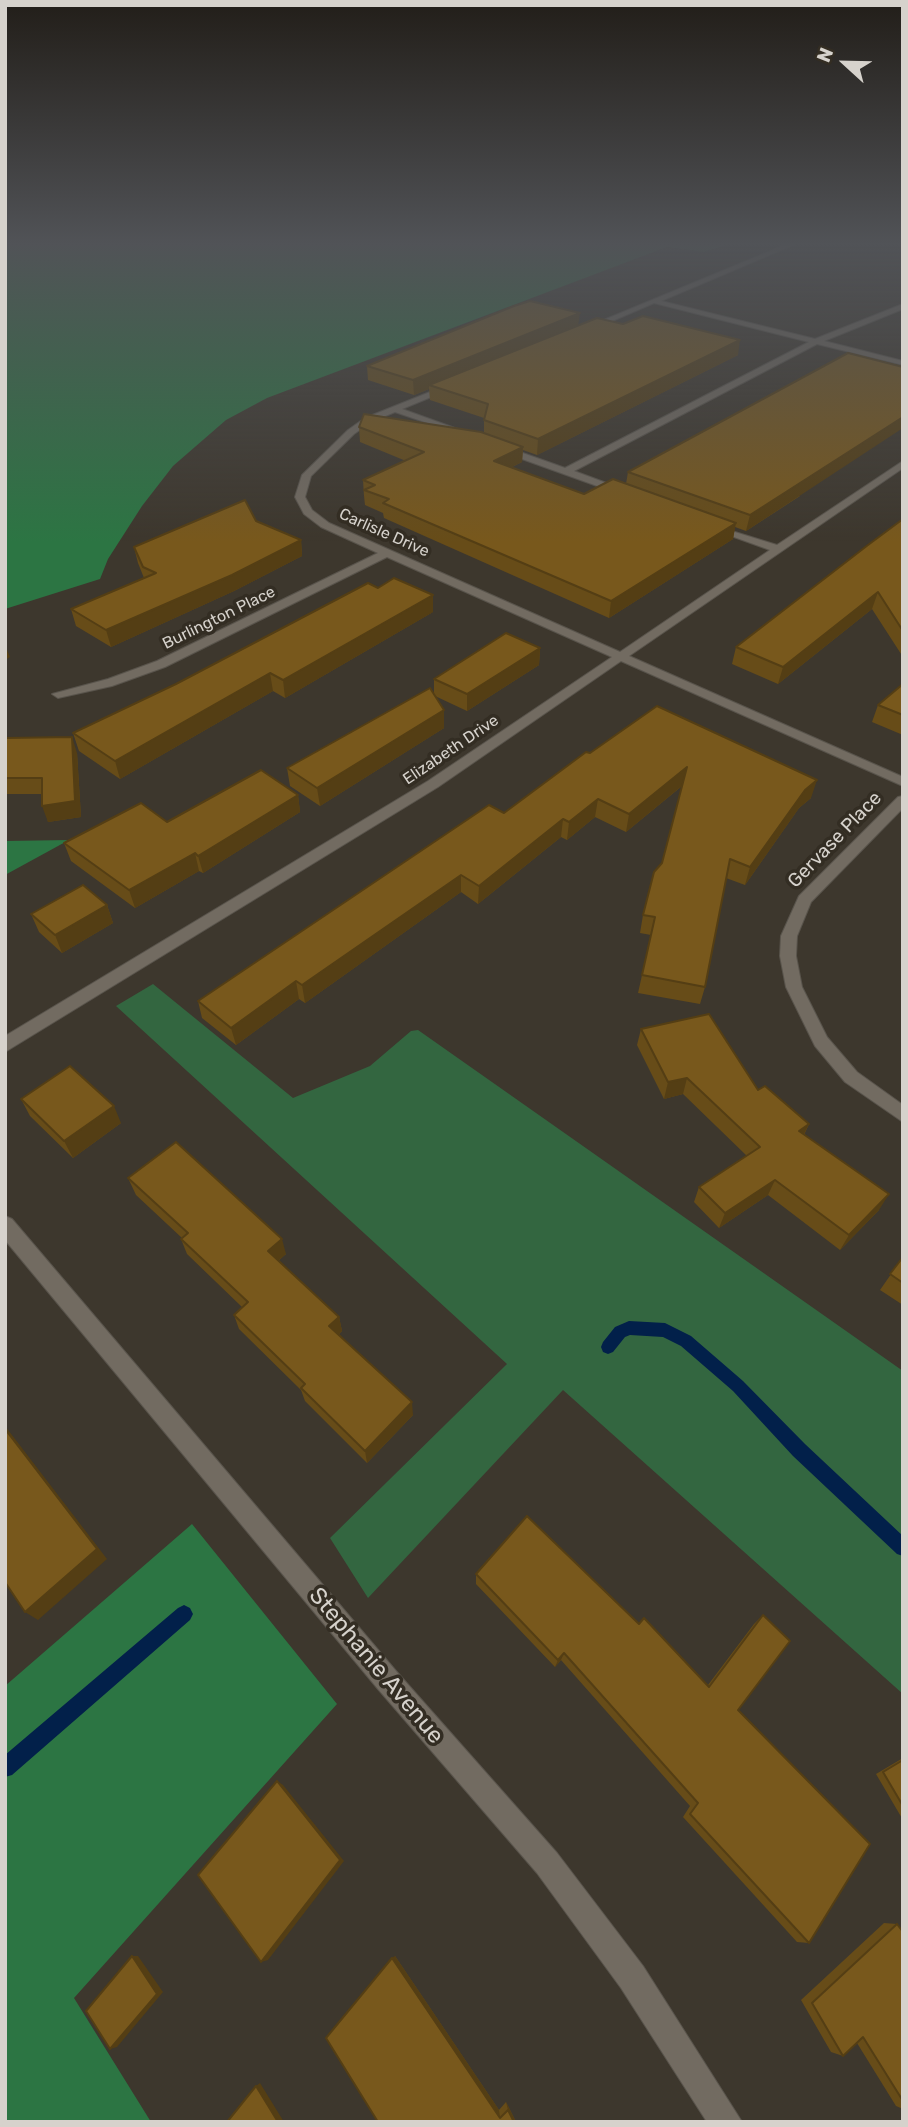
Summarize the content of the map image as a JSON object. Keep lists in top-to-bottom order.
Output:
{
  "streets": {
    "street": [
      "Carlisle Drive",
      "Burlington Place",
      "Elizabeth Drive",
      "Gervase Place",
      "Stephanie Avenue"
    ]
  },
  "crossings": [
    ["Carlisle Drive", "Burlington Place"],
    ["Carlisle Drive", "Elizabeth Drive"]
  ],
  "north": "left"
}
